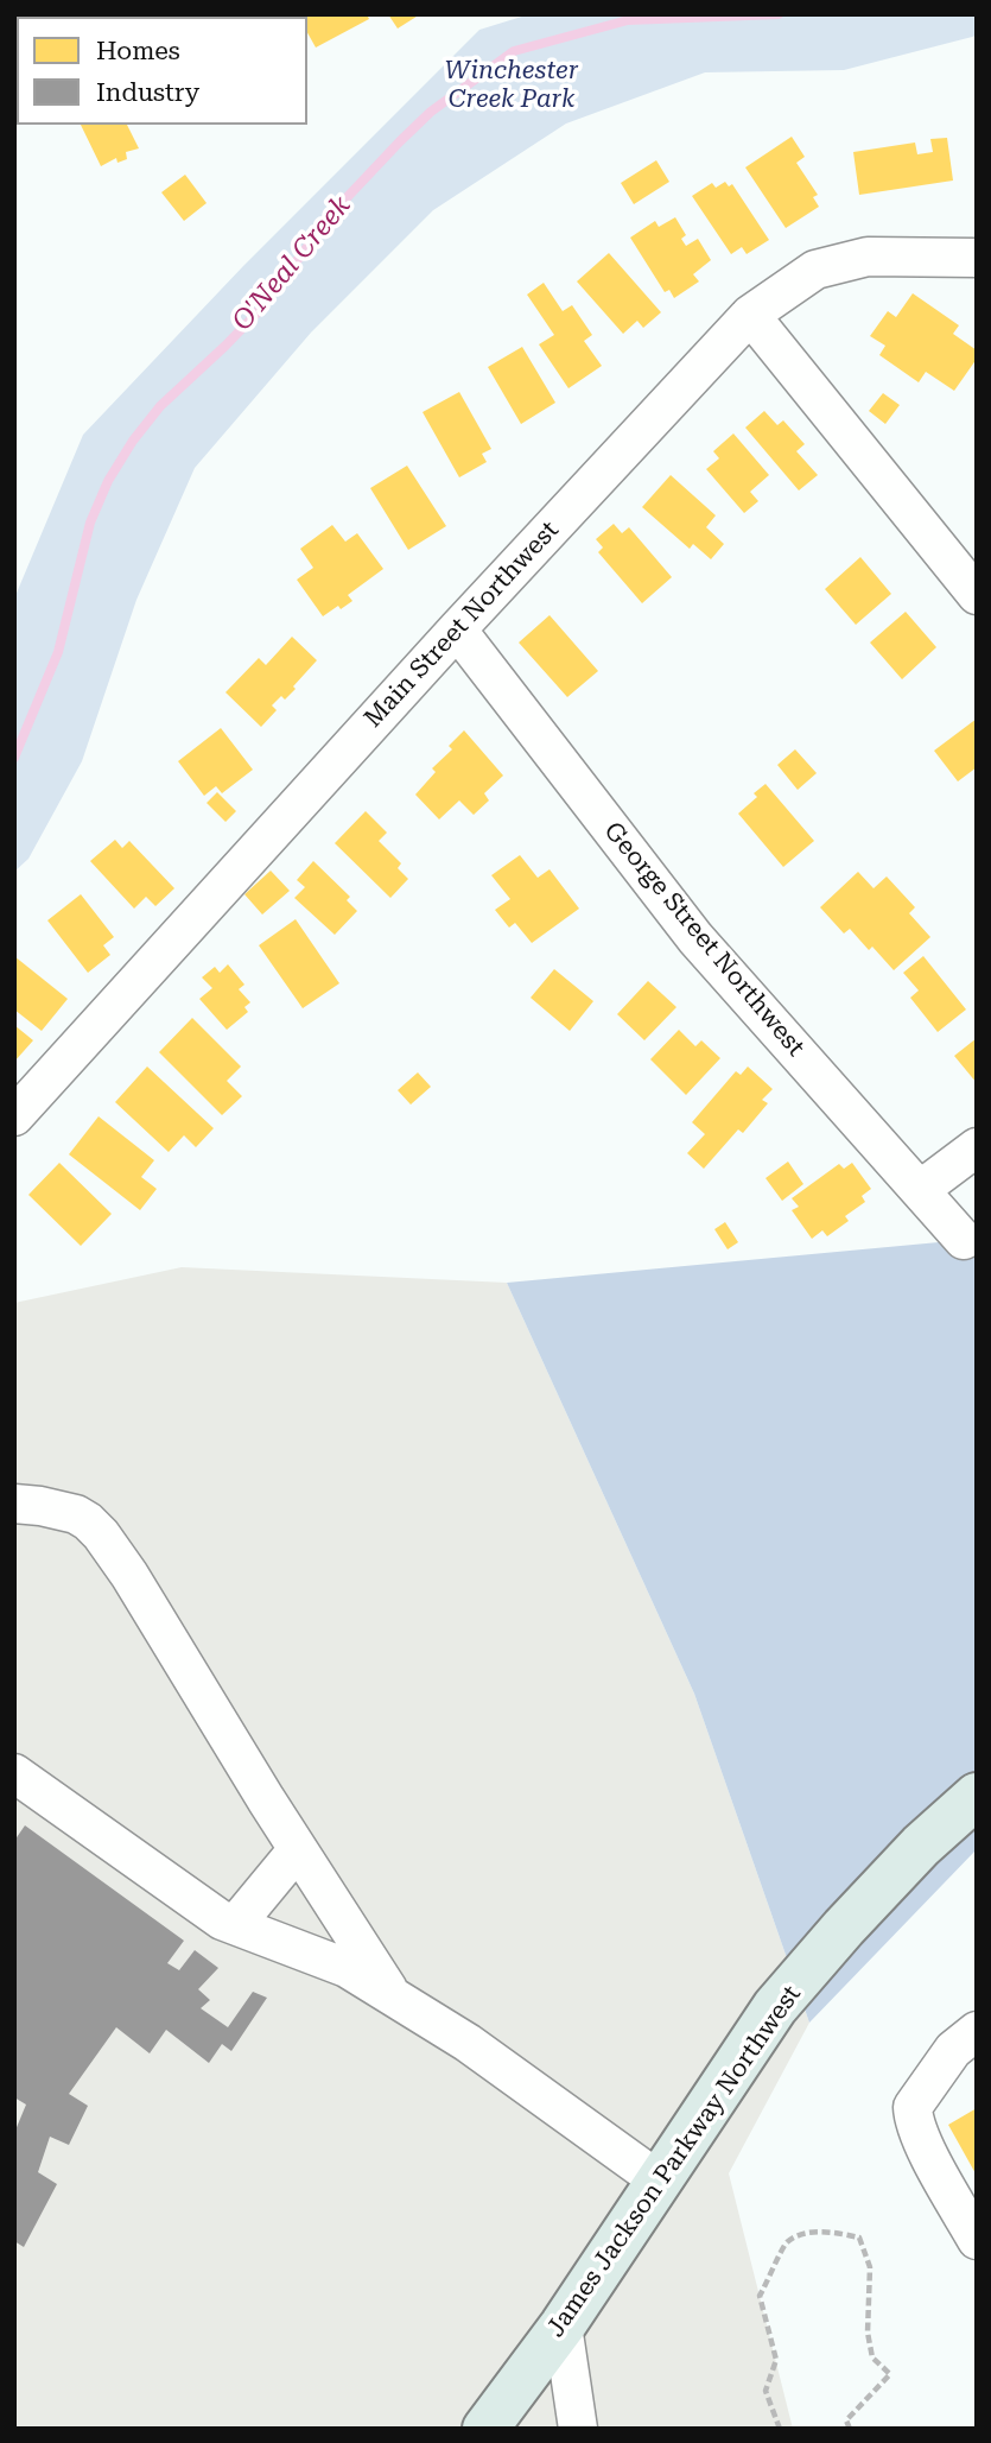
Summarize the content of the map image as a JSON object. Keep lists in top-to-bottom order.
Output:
{
  "streets": {
    "main road": ["James Jackson Parkway Northwest"],
    "street": ["Main Street Northwest", "George Street Northwest"]
  },
  "crossings": [
    ["Main Street Northwest", "George Street Northwest"]
  ],
  "water": ["O'Neal Creek"],
  "parks": ["Winchester Creek Park"],
  "legend": ["Homes", "Industry"]
}
